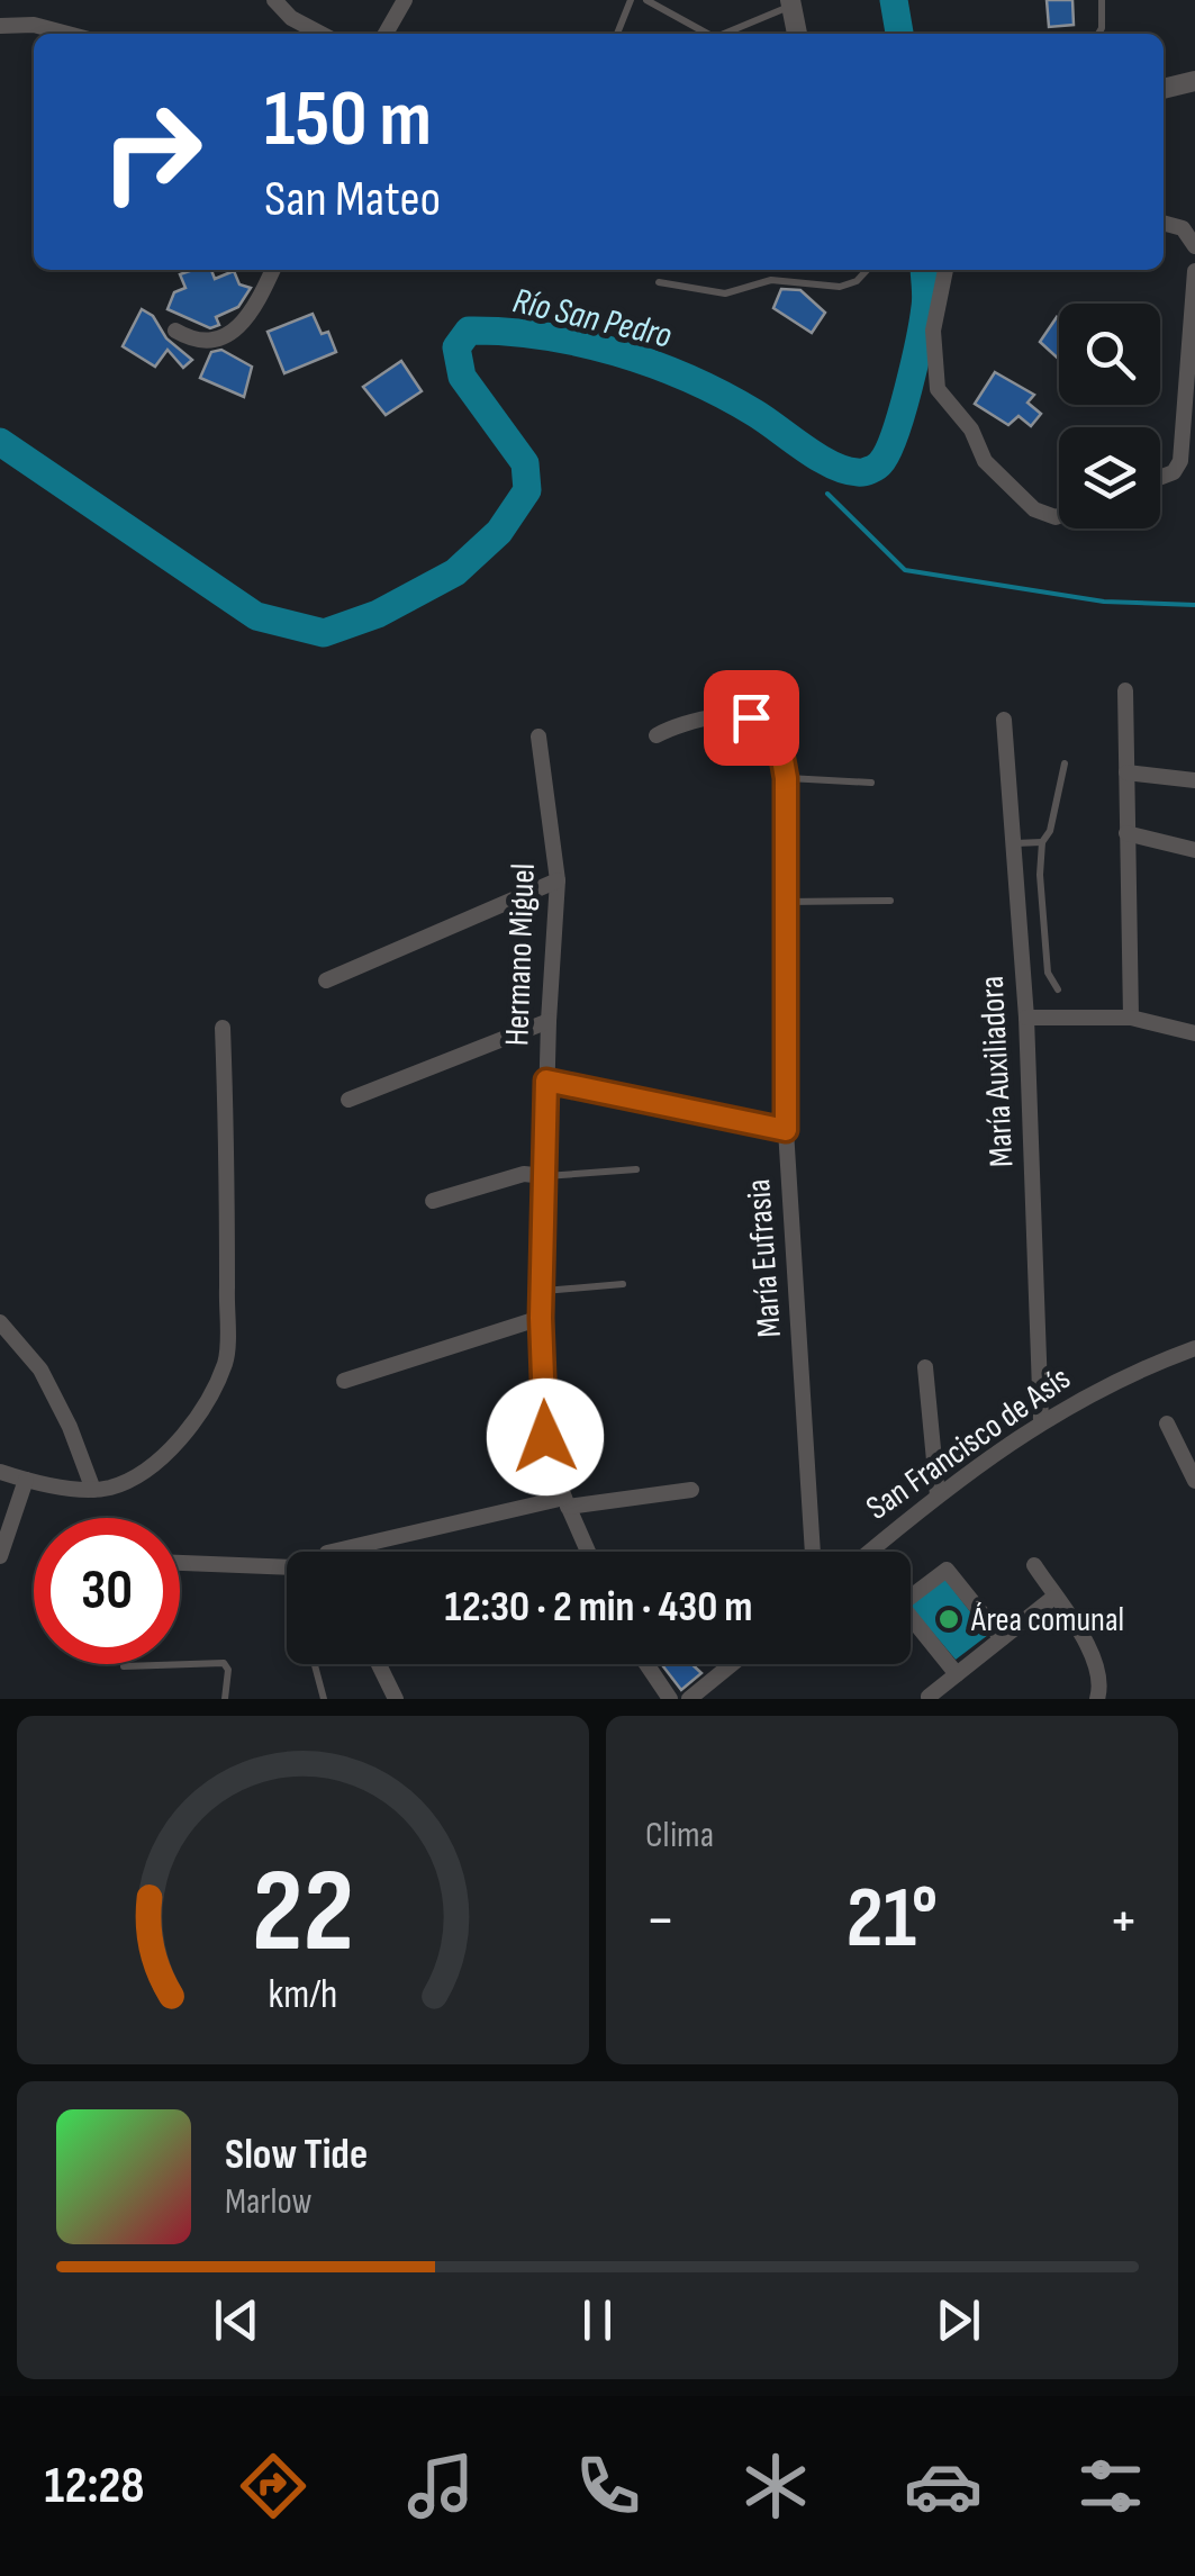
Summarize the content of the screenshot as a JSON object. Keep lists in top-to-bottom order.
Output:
{
  "streets": {
    "street": [
      "Hermano Miguel",
      "María Auxiliadora",
      "María Eufrasia",
      "San Francisco de Asís"
    ]
  },
  "crossings": [
    ["María Auxiliadora", "San Francisco de Asís"]
  ],
  "water": ["Río San Pedro"],
  "places": ["Área comunal"],
  "page": {
    "turn": ["150 m", "San Mateo"],
    "limit": "30",
    "trip": "12:30 · 2 min · 430 m",
    "tile": "Clima",
    "heat": ["−", "21°", "+"],
    "song": ["Slow Tide", "Marlow"],
    "tabs": "12:28",
    "gauge": ["22", "km/h"]
  }
}
